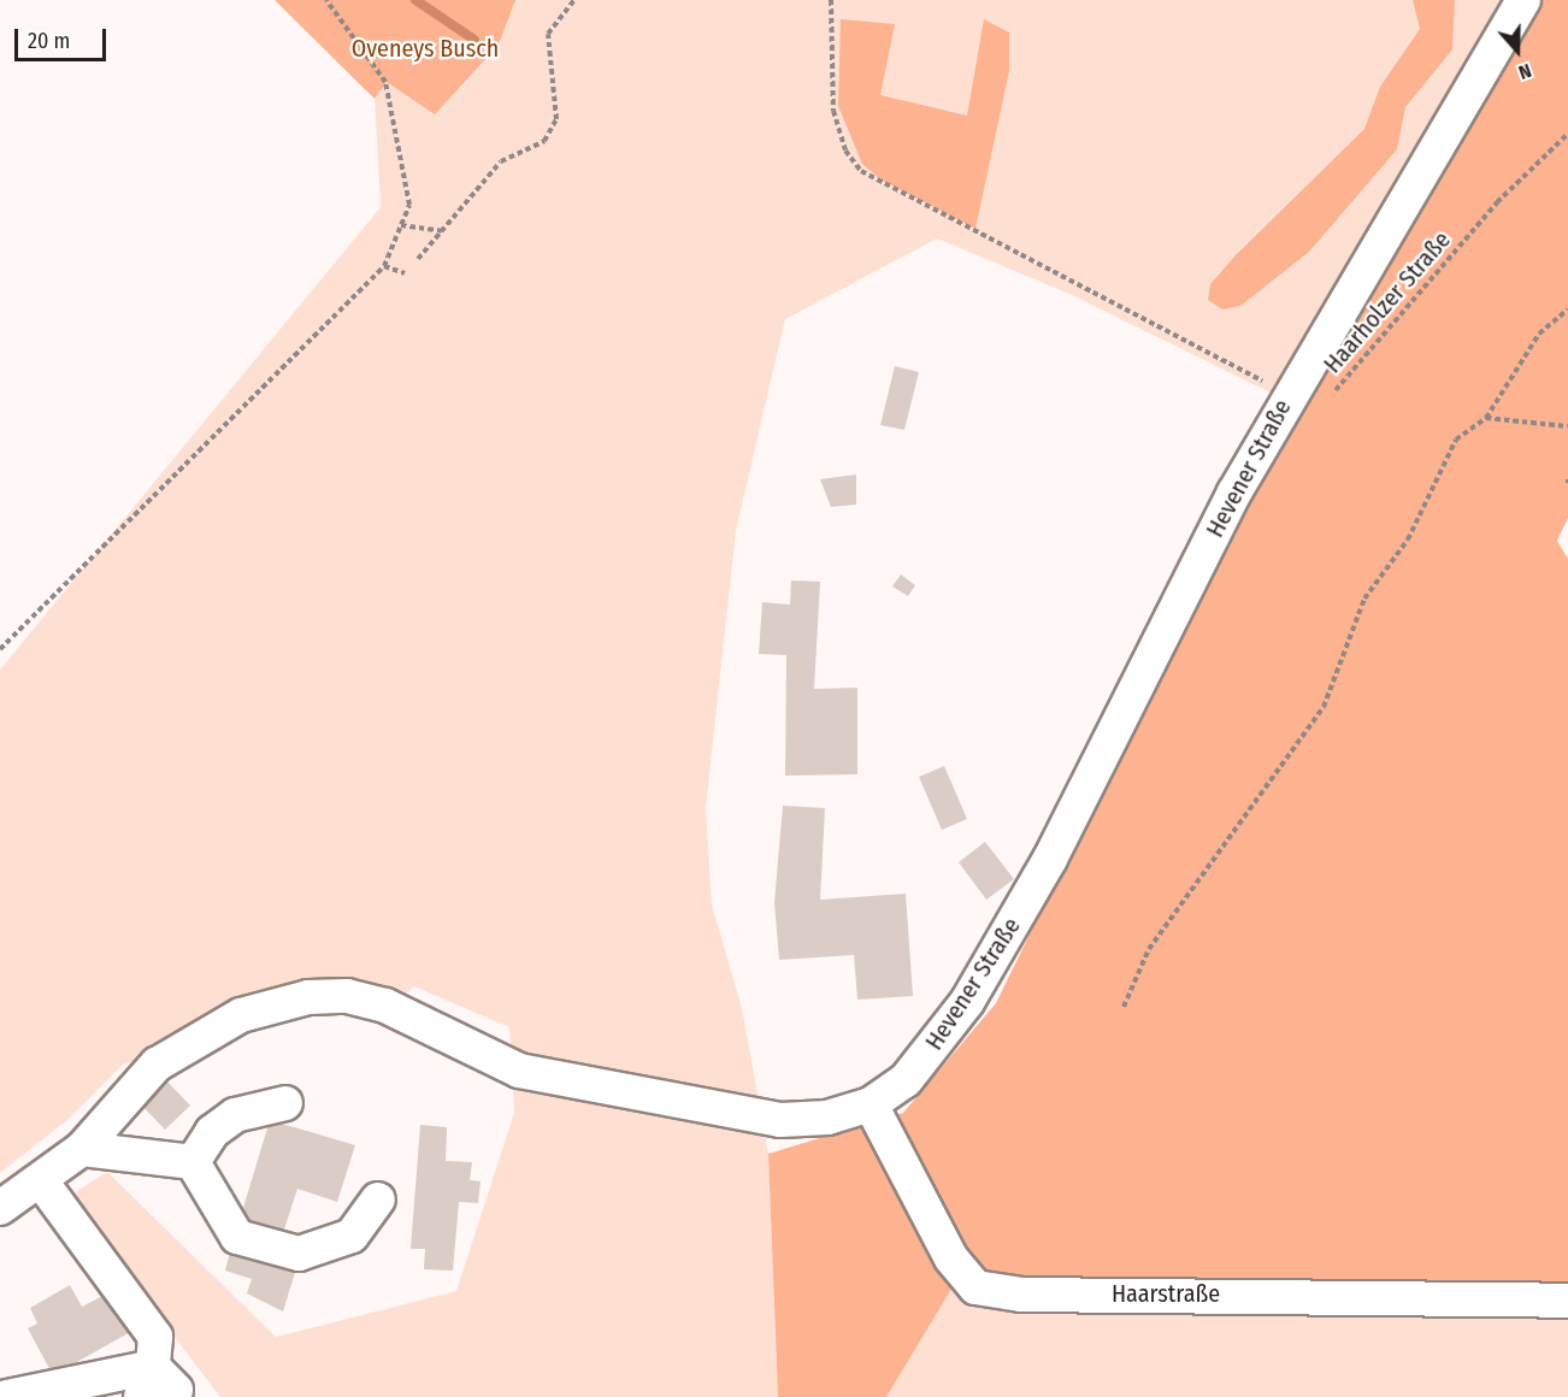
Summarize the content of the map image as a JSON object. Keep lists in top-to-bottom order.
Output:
{
  "streets": {
    "street": ["Hevener Straße", "Haarstraße"],
    "path": ["Haarholzer Straße"]
  },
  "crossings": [
    ["Hevener Straße", "Haarstraße"]
  ],
  "parks": ["Oveneys Busch"],
  "scale_bar": "20 m",
  "north": "bottom"
}
